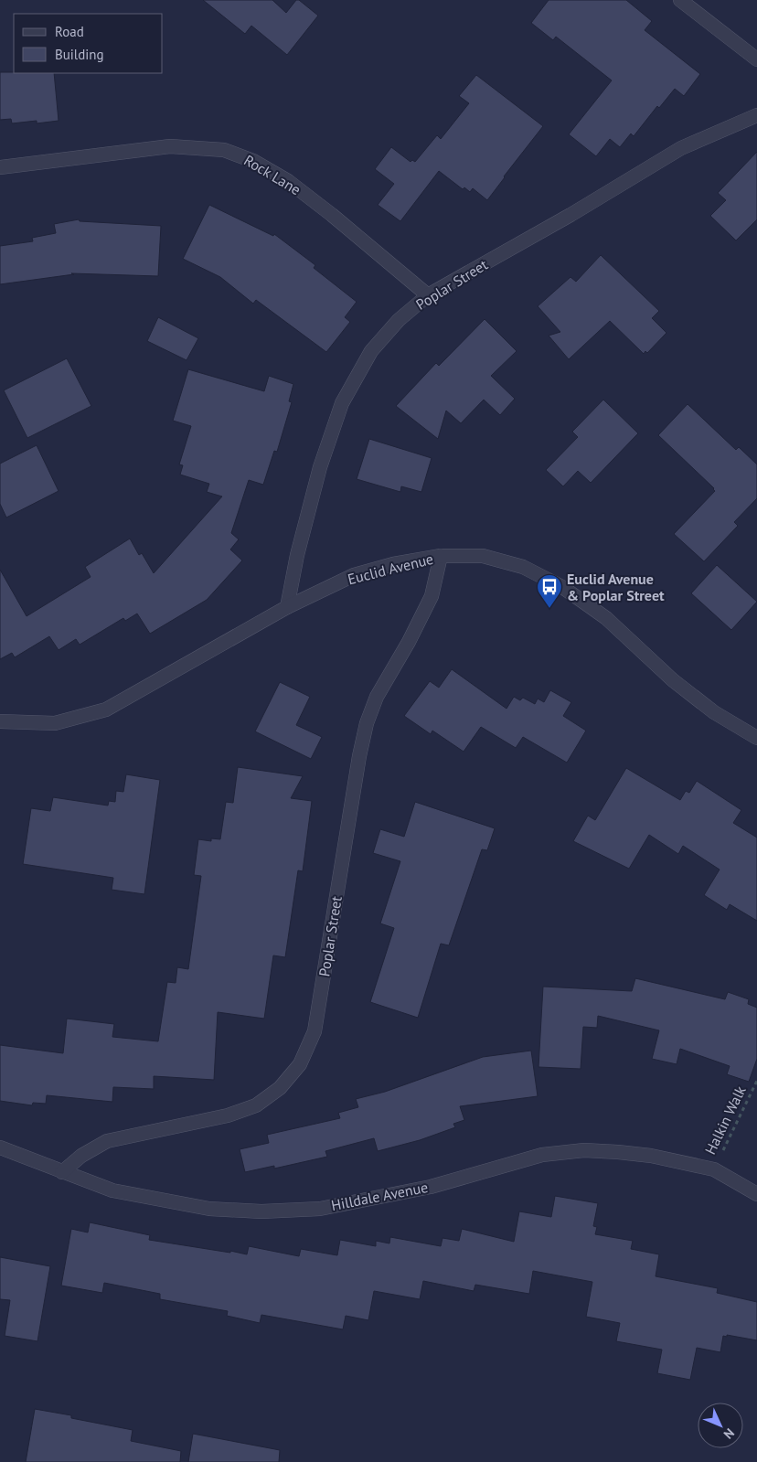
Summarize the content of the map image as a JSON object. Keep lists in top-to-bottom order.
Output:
{
  "streets": {
    "street": [
      "Rock Lane",
      "Poplar Street",
      "Euclid Avenue",
      "Hilldale Avenue"
    ],
    "path": ["Halkin Walk"]
  },
  "crossings": [
    ["Rock Lane", "Poplar Street"],
    ["Poplar Street", "Euclid Avenue"],
    ["Poplar Street", "Hilldale Avenue"],
    ["Halkin Walk", "Hilldale Avenue"]
  ],
  "places": {
    "bus stop": ["Euclid Avenue & Poplar Street"]
  },
  "legend": ["Road", "Building"],
  "north": "bottom right"
}
